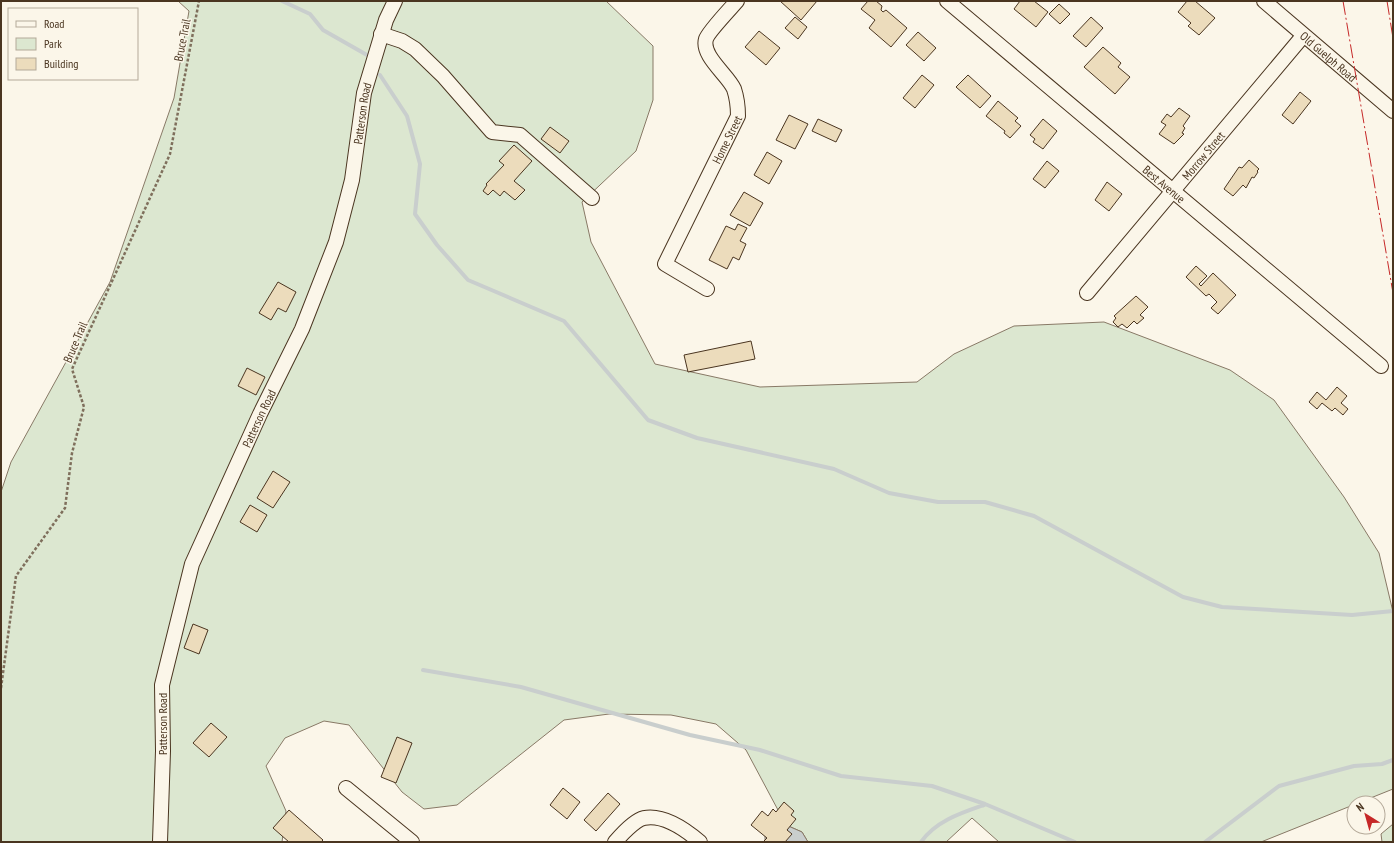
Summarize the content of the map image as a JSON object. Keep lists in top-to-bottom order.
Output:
{
  "streets": {
    "street": [
      "Old Guelph Road",
      "Patterson Road",
      "Home Street",
      "Morrow Street",
      "Best Avenue"
    ],
    "path": ["Bruce Trail"]
  },
  "crossings": [
    ["Old Guelph Road", "Morrow Street"],
    ["Morrow Street", "Best Avenue"]
  ],
  "legend": ["Road", "Park", "Building"],
  "north": "top left"
}
